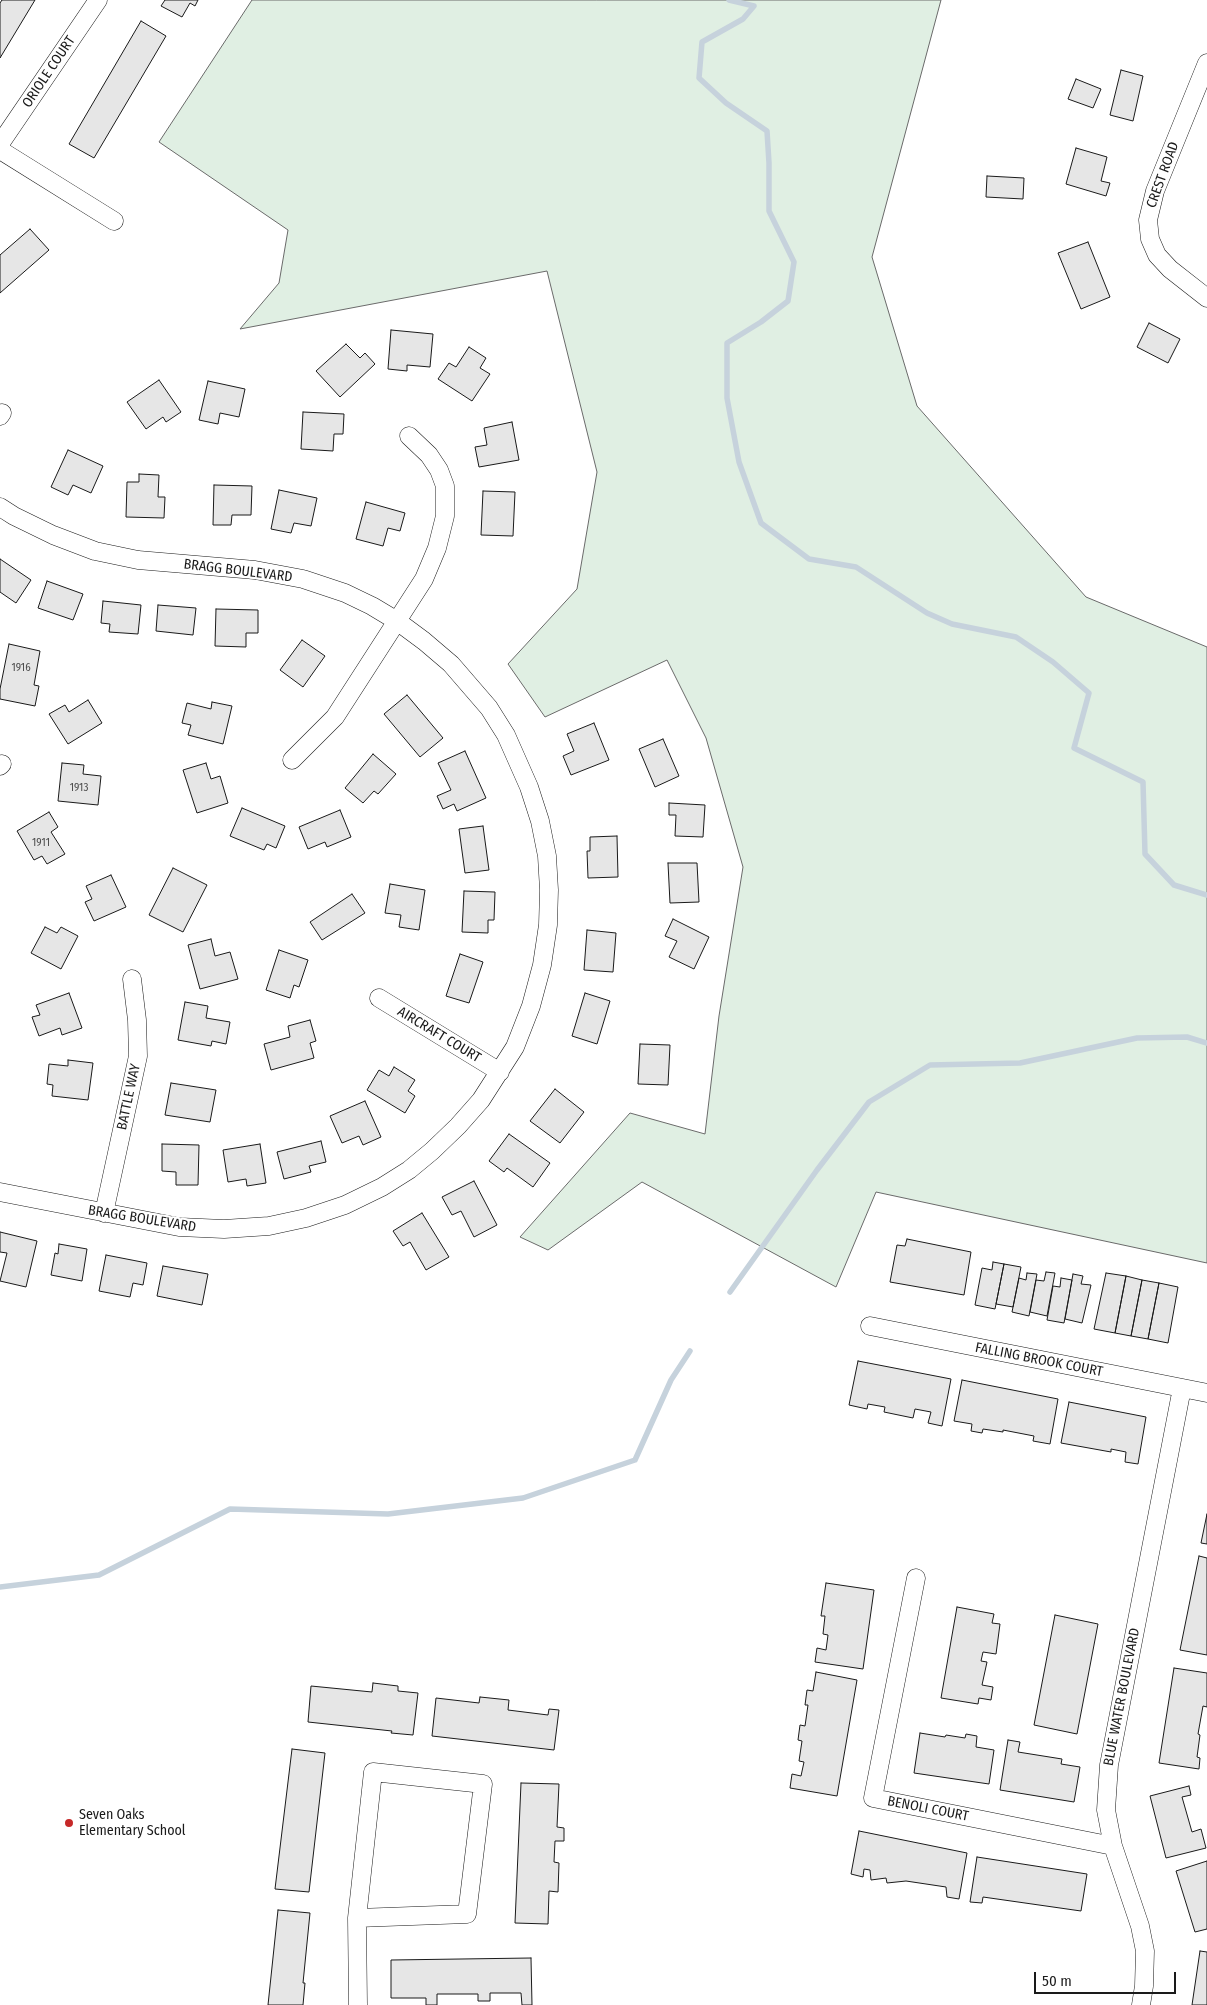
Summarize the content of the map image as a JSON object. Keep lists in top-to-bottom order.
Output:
{
  "streets": {
    "street": [
      "ORIOLE COURT",
      "CREST ROAD",
      "BRAGG BOULEVARD",
      "AIRCRAFT COURT",
      "BATTLE WAY",
      "FALLING BROOK COURT",
      "BLUE WATER BOULEVARD",
      "BENOLI COURT"
    ]
  },
  "crossings": [
    ["BRAGG BOULEVARD", "AIRCRAFT COURT"],
    ["BRAGG BOULEVARD", "BATTLE WAY"],
    ["FALLING BROOK COURT", "BLUE WATER BOULEVARD"],
    ["BLUE WATER BOULEVARD", "BENOLI COURT"]
  ],
  "places": ["Seven Oaks Elementary School"],
  "house_numbers": ["1916", "1913", "1911"],
  "scale_bar": "50 m"
}
